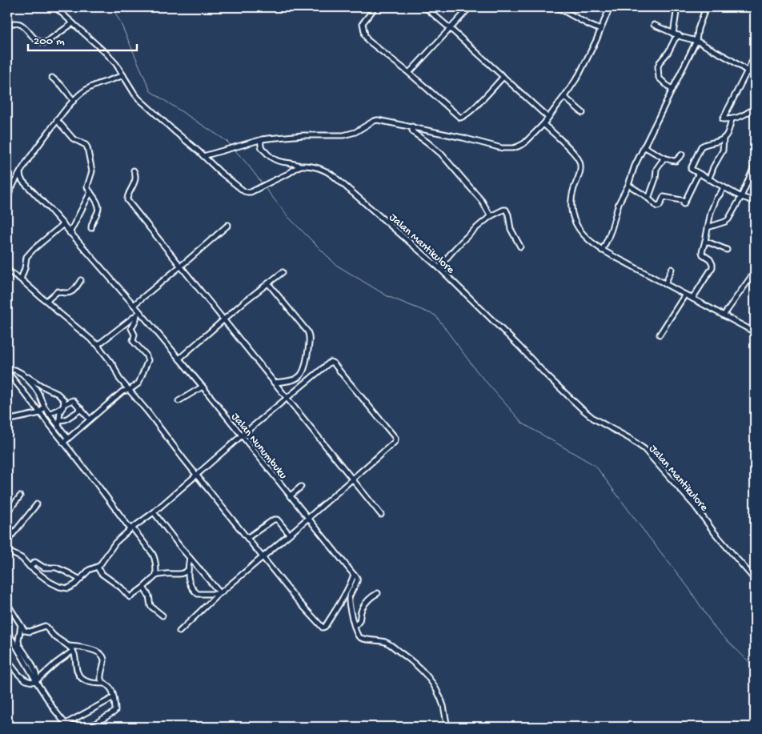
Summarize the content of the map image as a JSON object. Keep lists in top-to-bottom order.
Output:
{
  "streets": {
    "street": ["Jalan Mantikulore", "Jalan Nunumbuku"]
  },
  "scale_bar": "200 m"
}
